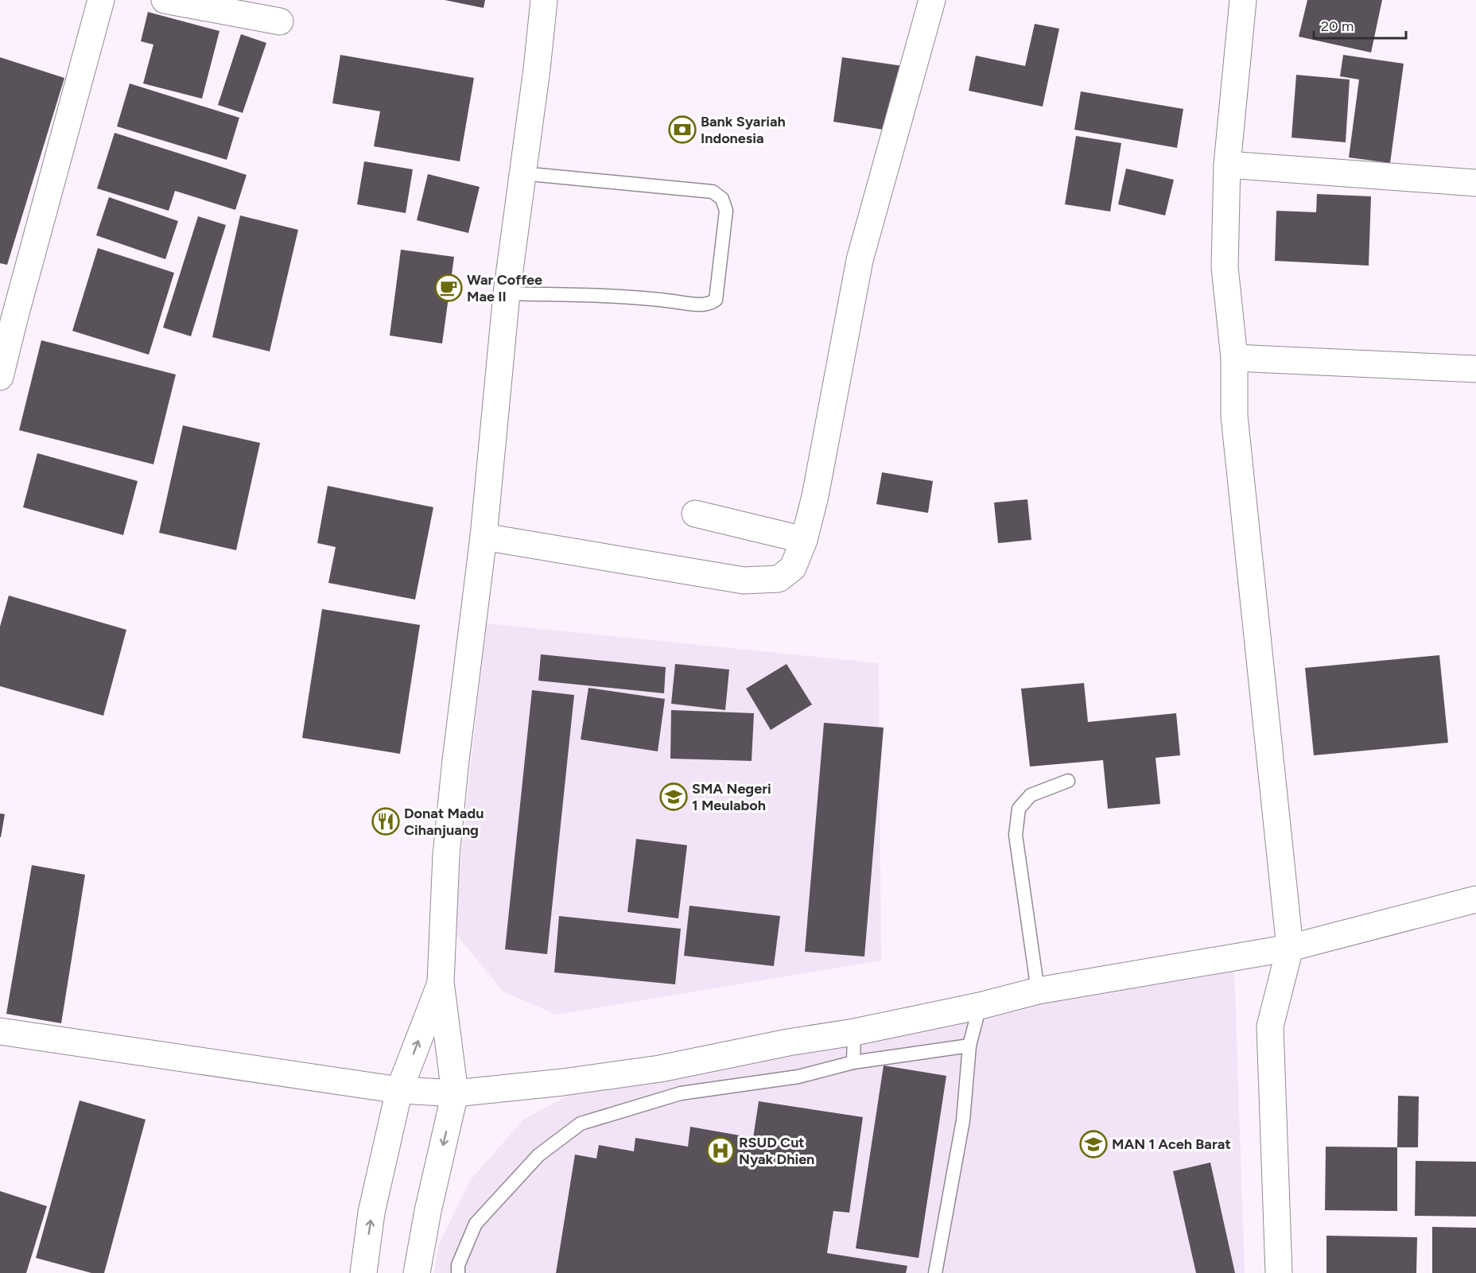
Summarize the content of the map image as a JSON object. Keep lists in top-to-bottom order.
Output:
{
  "places": {
    "bank": ["Bank Syariah Indonesia"],
    "cafe": ["War Coffee Mae II"],
    "school or university": ["SMA Negeri 1 Meulaboh", "MAN 1 Aceh Barat"],
    "restaurant": ["Donat Madu Cihanjuang"],
    "hospital": ["RSUD Cut Nyak Dhien"]
  },
  "scale_bar": "20 m"
}
